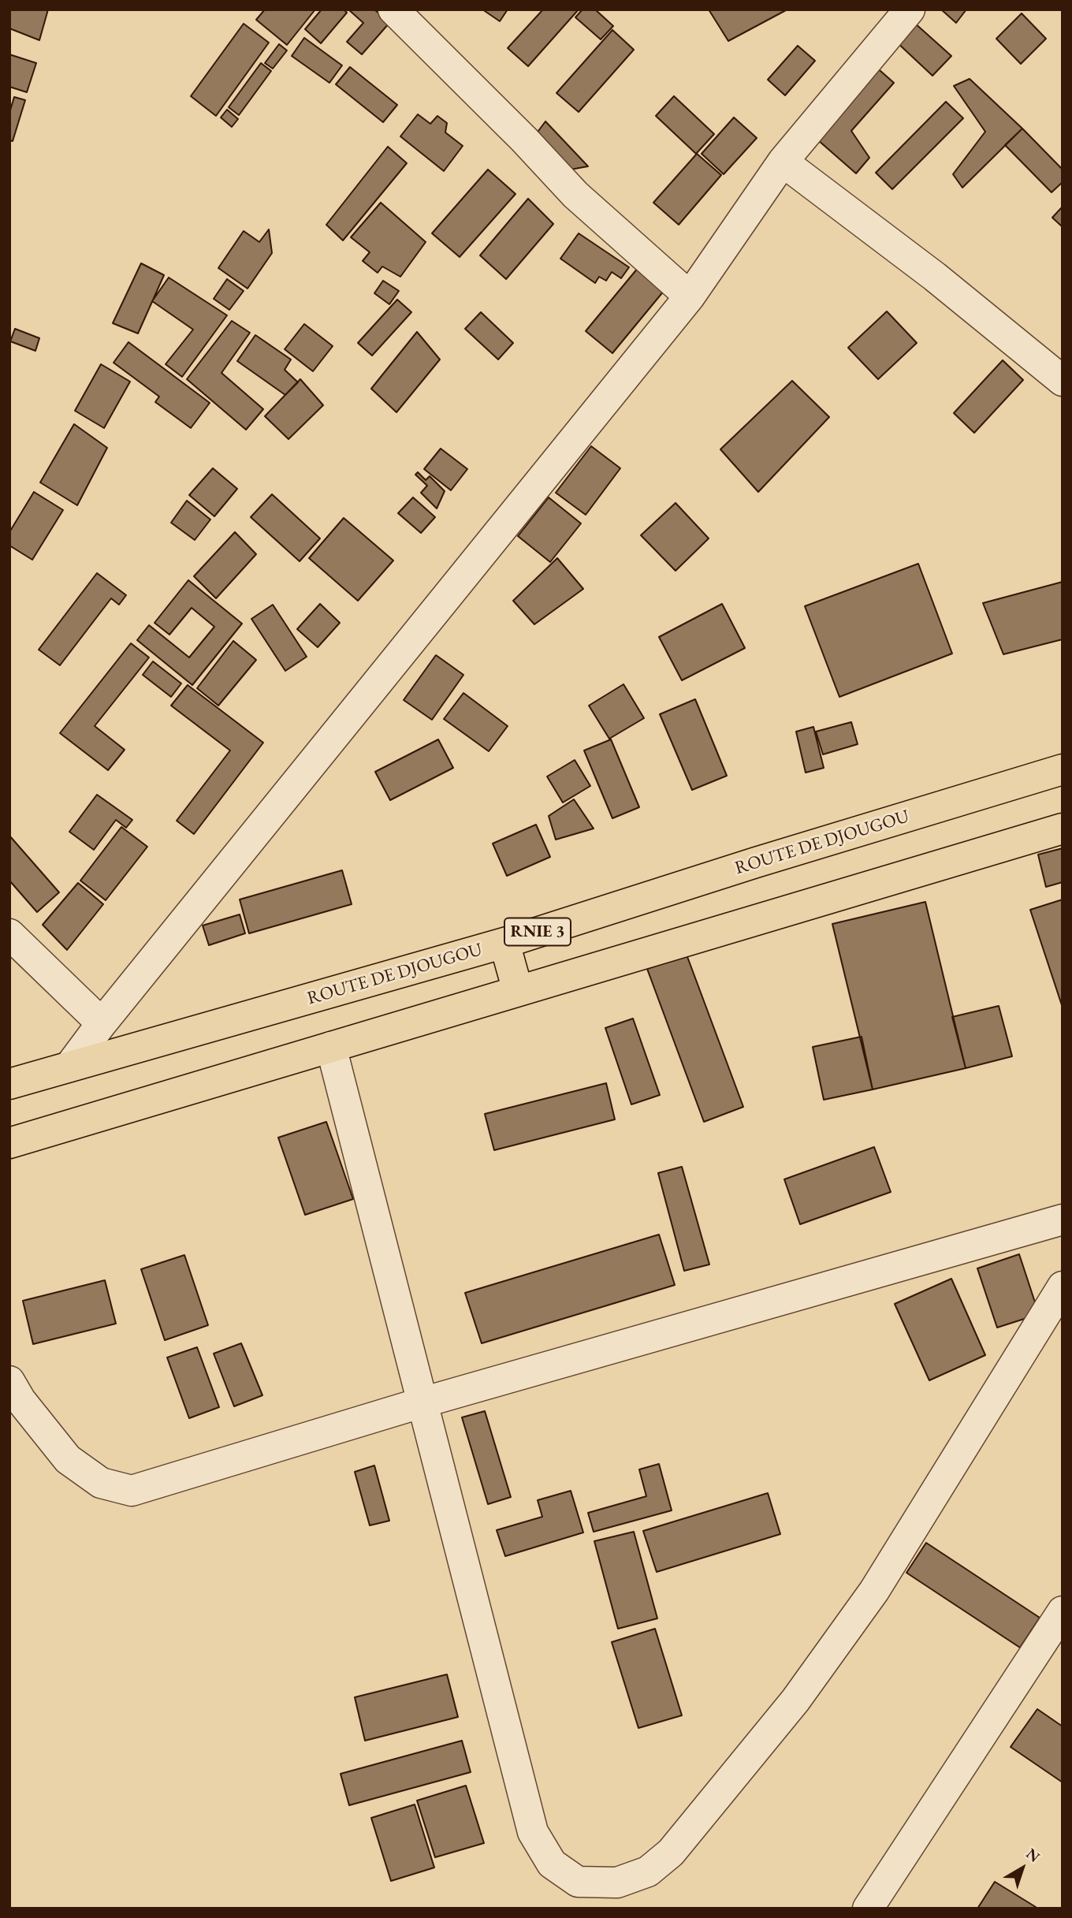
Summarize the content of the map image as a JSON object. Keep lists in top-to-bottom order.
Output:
{
  "streets": {
    "highway": ["ROUTE DE DJOUGOU", "RNIE 3"]
  },
  "north": "top right"
}
